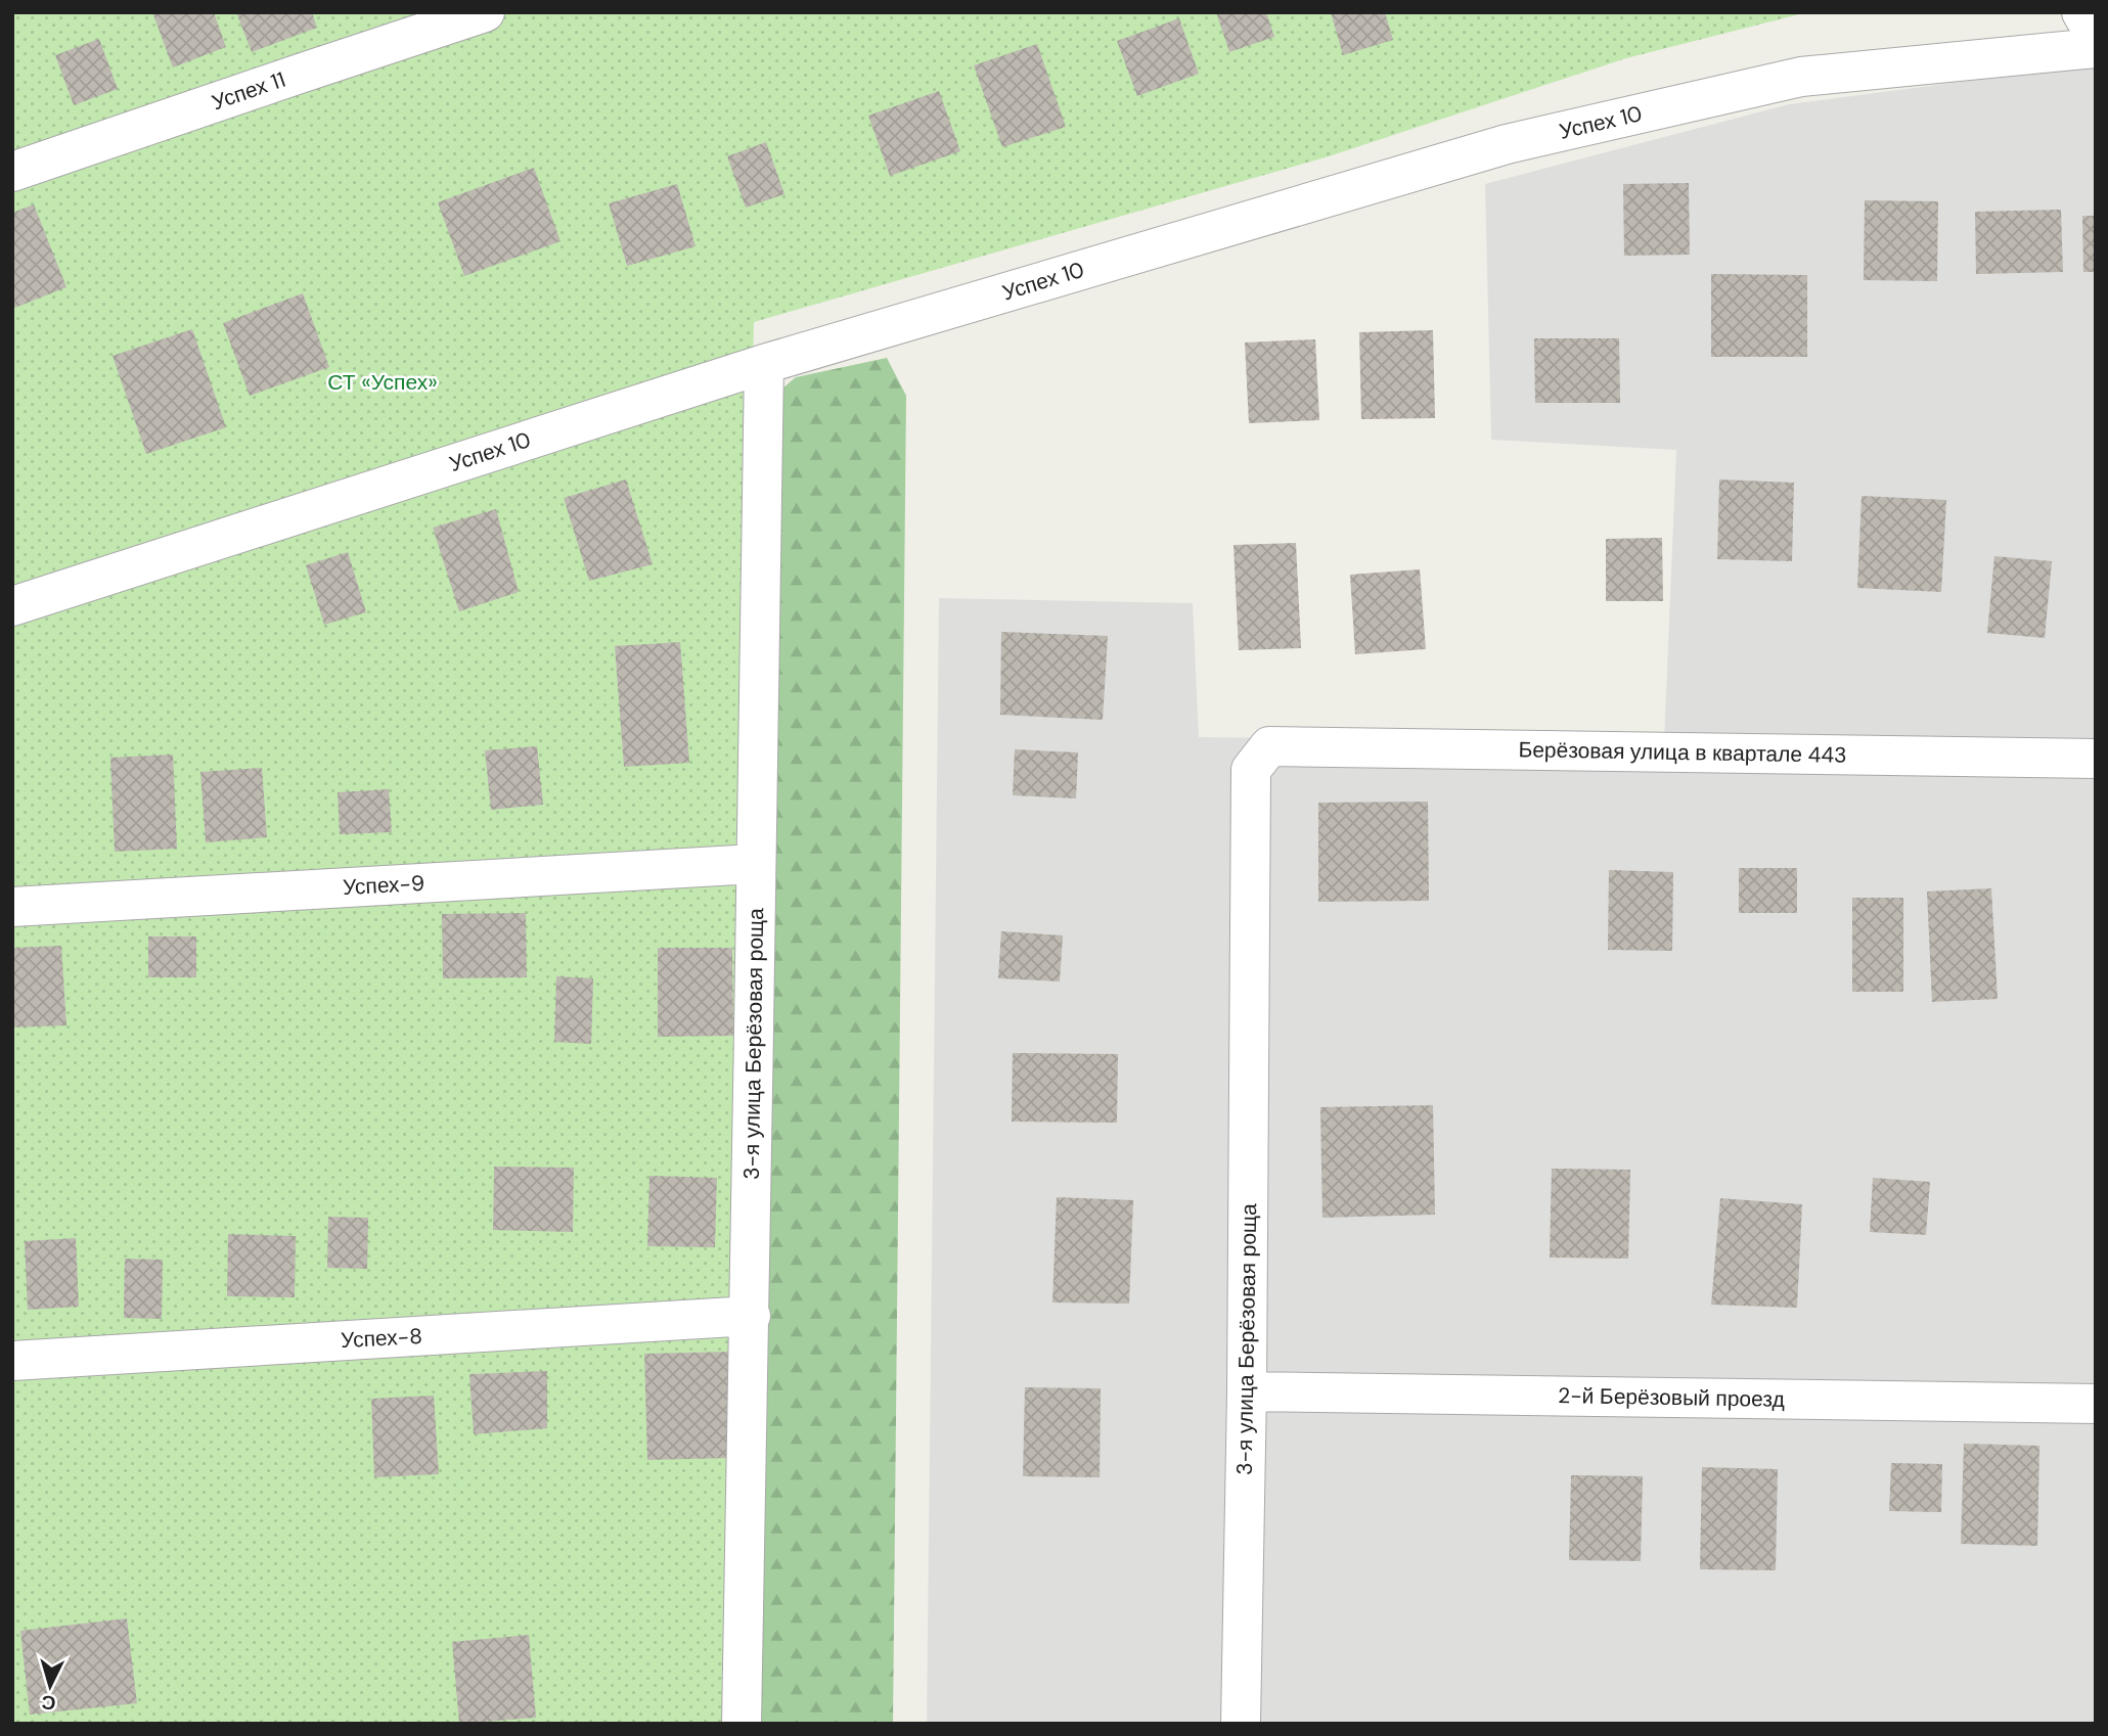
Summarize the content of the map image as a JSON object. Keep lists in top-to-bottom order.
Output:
{
  "streets": {
    "street": [
      "Успех 11",
      "Успех 10",
      "Берёзовая улица в квартале 443",
      "Успех-9",
      "3-я улица Берёзовая роща",
      "Успех-8",
      "2-й Берёзовый проезд"
    ]
  },
  "crossings": [
    ["Успех 10", "3-я улица Берёзовая роща"],
    ["Берёзовая улица в квартале 443", "3-я улица Берёзовая роща"],
    ["Успех-9", "3-я улица Берёзовая роща"],
    ["3-я улица Берёзовая роща", "Успех-8"],
    ["3-я улица Берёзовая роща", "2-й Берёзовый проезд"]
  ],
  "parks": ["СТ «Успех»"],
  "north": "bottom"
}
